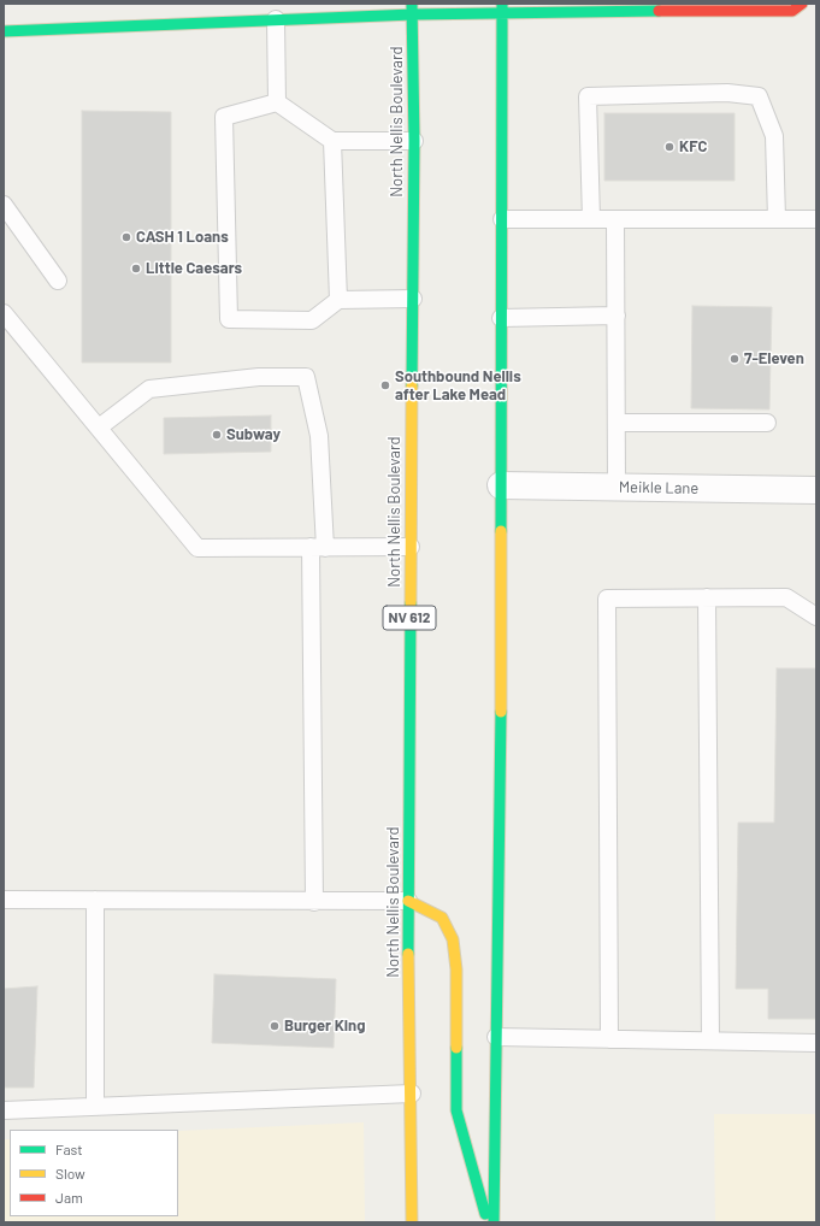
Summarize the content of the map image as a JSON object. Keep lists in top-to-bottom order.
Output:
{
  "streets": {
    "main road": ["North Nellis Boulevard", "NV 612"],
    "street": ["Meikle Lane"]
  },
  "places": [
    "KFC",
    "CASH 1 Loans",
    "Little Caesars",
    "7-Eleven",
    "Southbound Nellis after Lake Mead",
    "Subway",
    "Burger King"
  ],
  "legend": ["Fast", "Slow", "Jam"]
}
